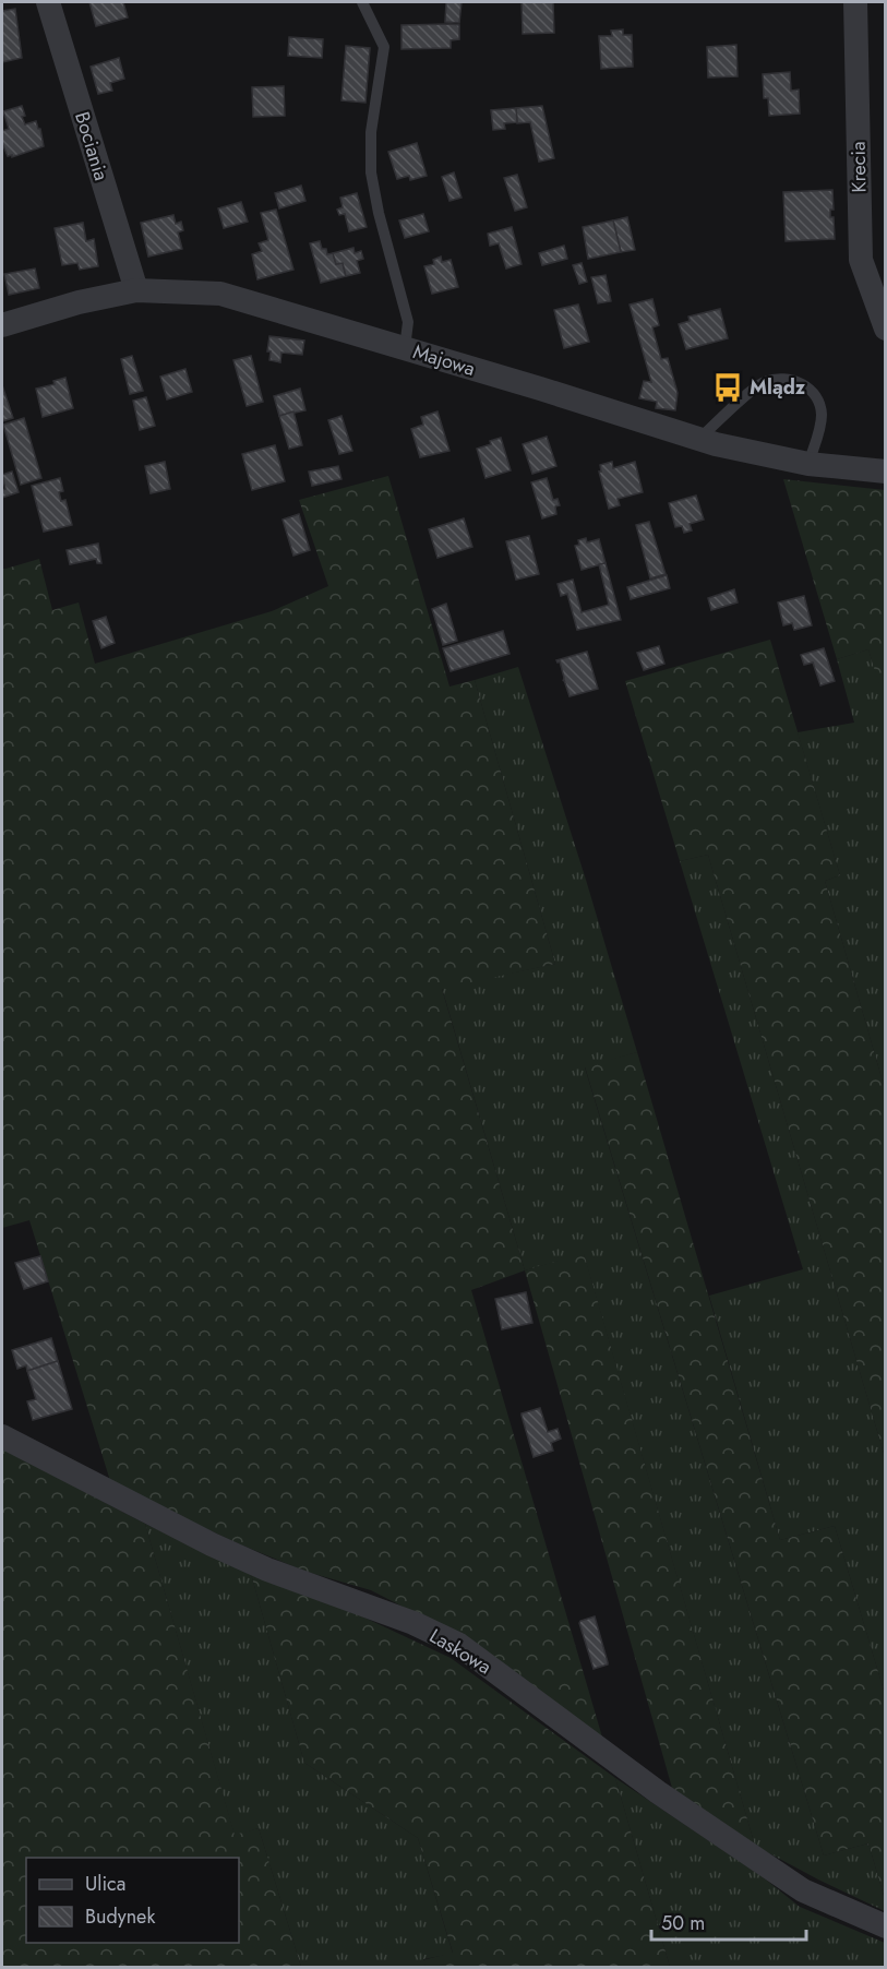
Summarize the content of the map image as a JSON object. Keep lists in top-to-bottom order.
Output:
{
  "streets": {
    "street": [
      "Bociania",
      "Krecia",
      "Majowa",
      "Laskowa"
    ]
  },
  "crossings": [
    ["Bociania", "Majowa"]
  ],
  "places": {
    "bus stop": ["Mlądz"]
  },
  "legend": ["Ulica", "Budynek"],
  "scale_bar": "50 m"
}
